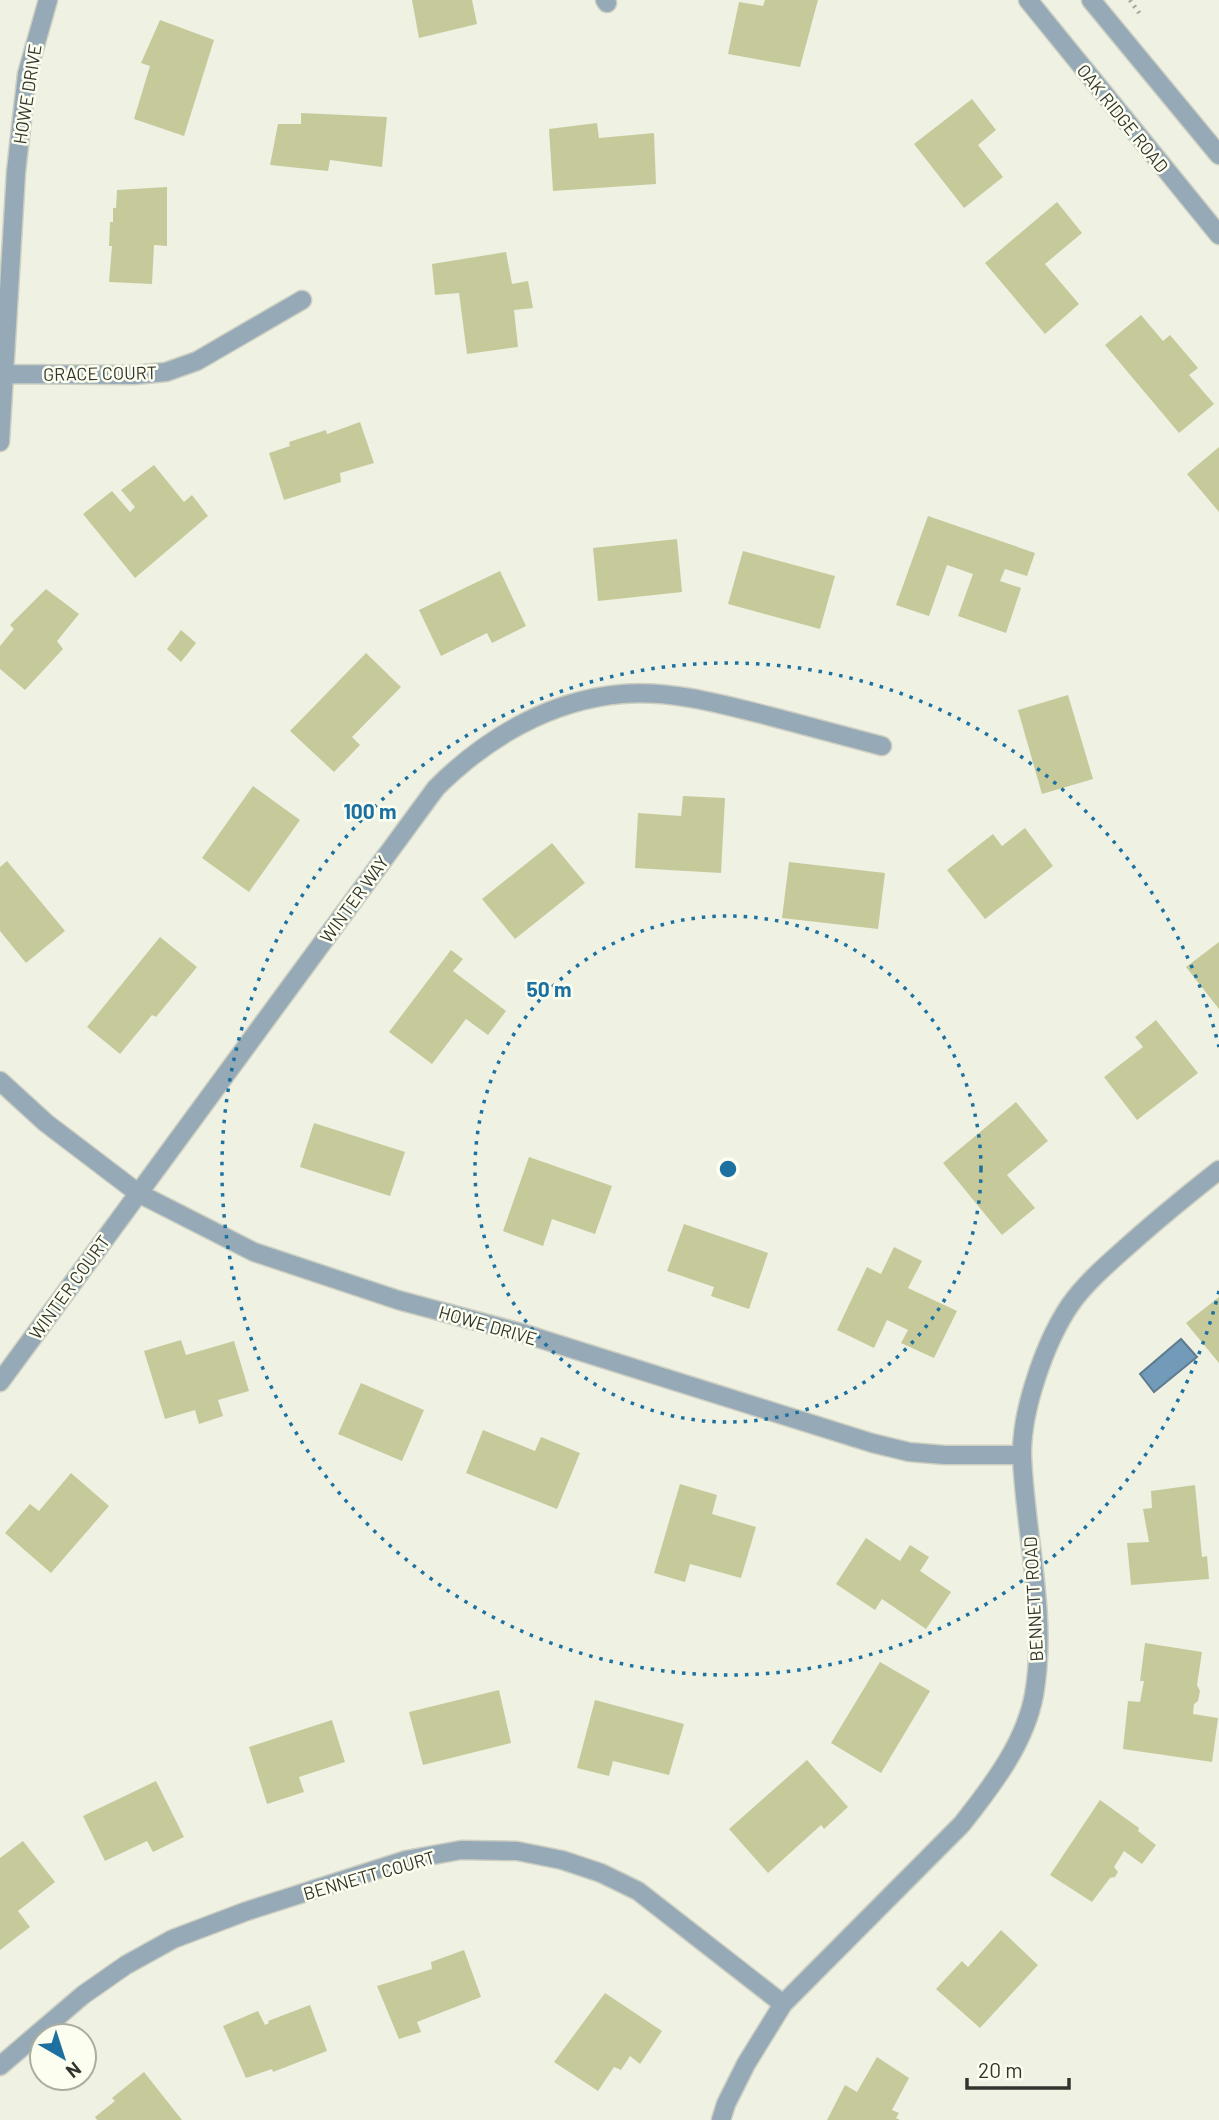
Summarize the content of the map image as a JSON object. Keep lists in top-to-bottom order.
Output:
{
  "streets": {
    "street": [
      "HOWE DRIVE",
      "OAK RIDGE ROAD",
      "GRACE COURT",
      "WINTER WAY",
      "WINTER COURT",
      "BENNETT ROAD",
      "BENNETT COURT"
    ]
  },
  "crossings": [
    ["HOWE DRIVE", "GRACE COURT"],
    ["HOWE DRIVE", "WINTER WAY"],
    ["HOWE DRIVE", "WINTER COURT"],
    ["HOWE DRIVE", "BENNETT ROAD"],
    ["WINTER WAY", "WINTER COURT"],
    ["BENNETT ROAD", "BENNETT COURT"]
  ],
  "scale_bar": "20 m",
  "north": "bottom right",
  "rings": ["100 m", "50 m"]
}
